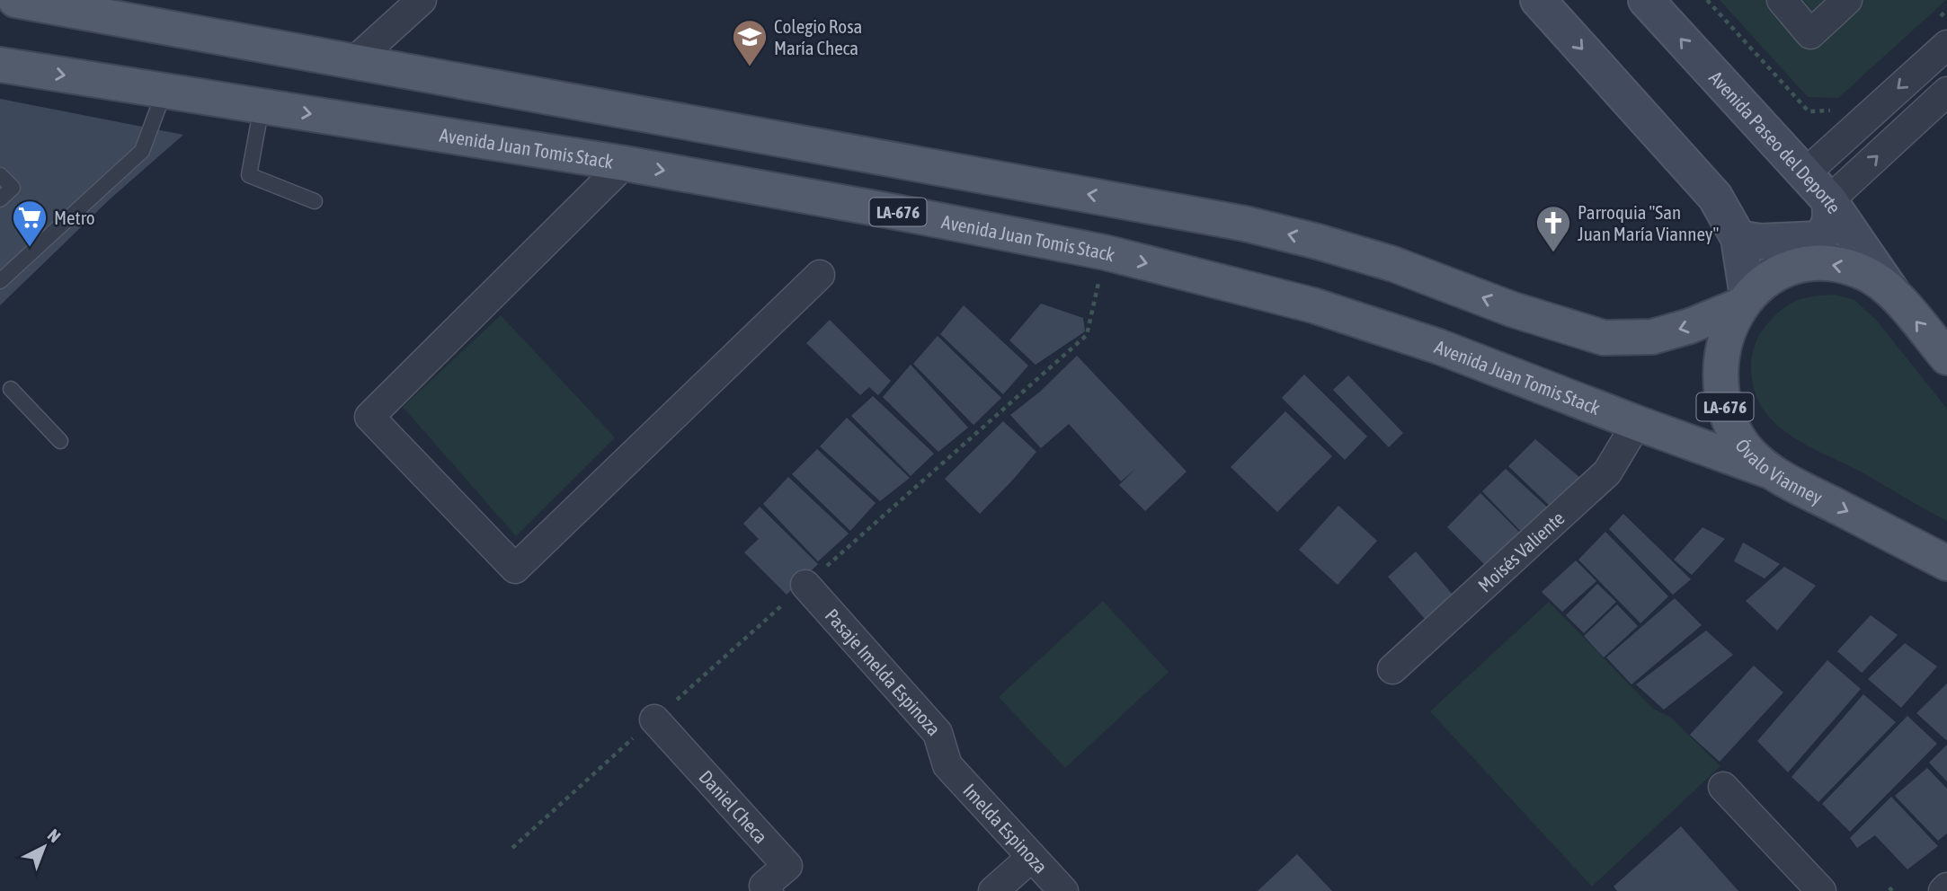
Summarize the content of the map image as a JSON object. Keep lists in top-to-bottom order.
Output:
{
  "streets": {
    "main road": [
      "Avenida Paseo del Deporte",
      "Avenida Juan Tomis Stack",
      "LA-676",
      "Óvalo Vianney"
    ],
    "street": [
      "Moisés Valiente",
      "Pasaje Imelda Espinoza",
      "Daniel Checa",
      "Imelda Espinoza"
    ]
  },
  "crossings": [
    ["Avenida Paseo del Deporte", "Óvalo Vianney"],
    ["Avenida Juan Tomis Stack", "Óvalo Vianney"],
    ["Avenida Juan Tomis Stack", "Moisés Valiente"],
    ["LA-676", "Óvalo Vianney"],
    ["Pasaje Imelda Espinoza", "Imelda Espinoza"]
  ],
  "places": {
    "school or university": ["Colegio Rosa María Checa"],
    "supermarket": ["Metro"],
    "church": ["Parroquia \"San Juan María Vianney\""]
  },
  "north": "top right"
}
